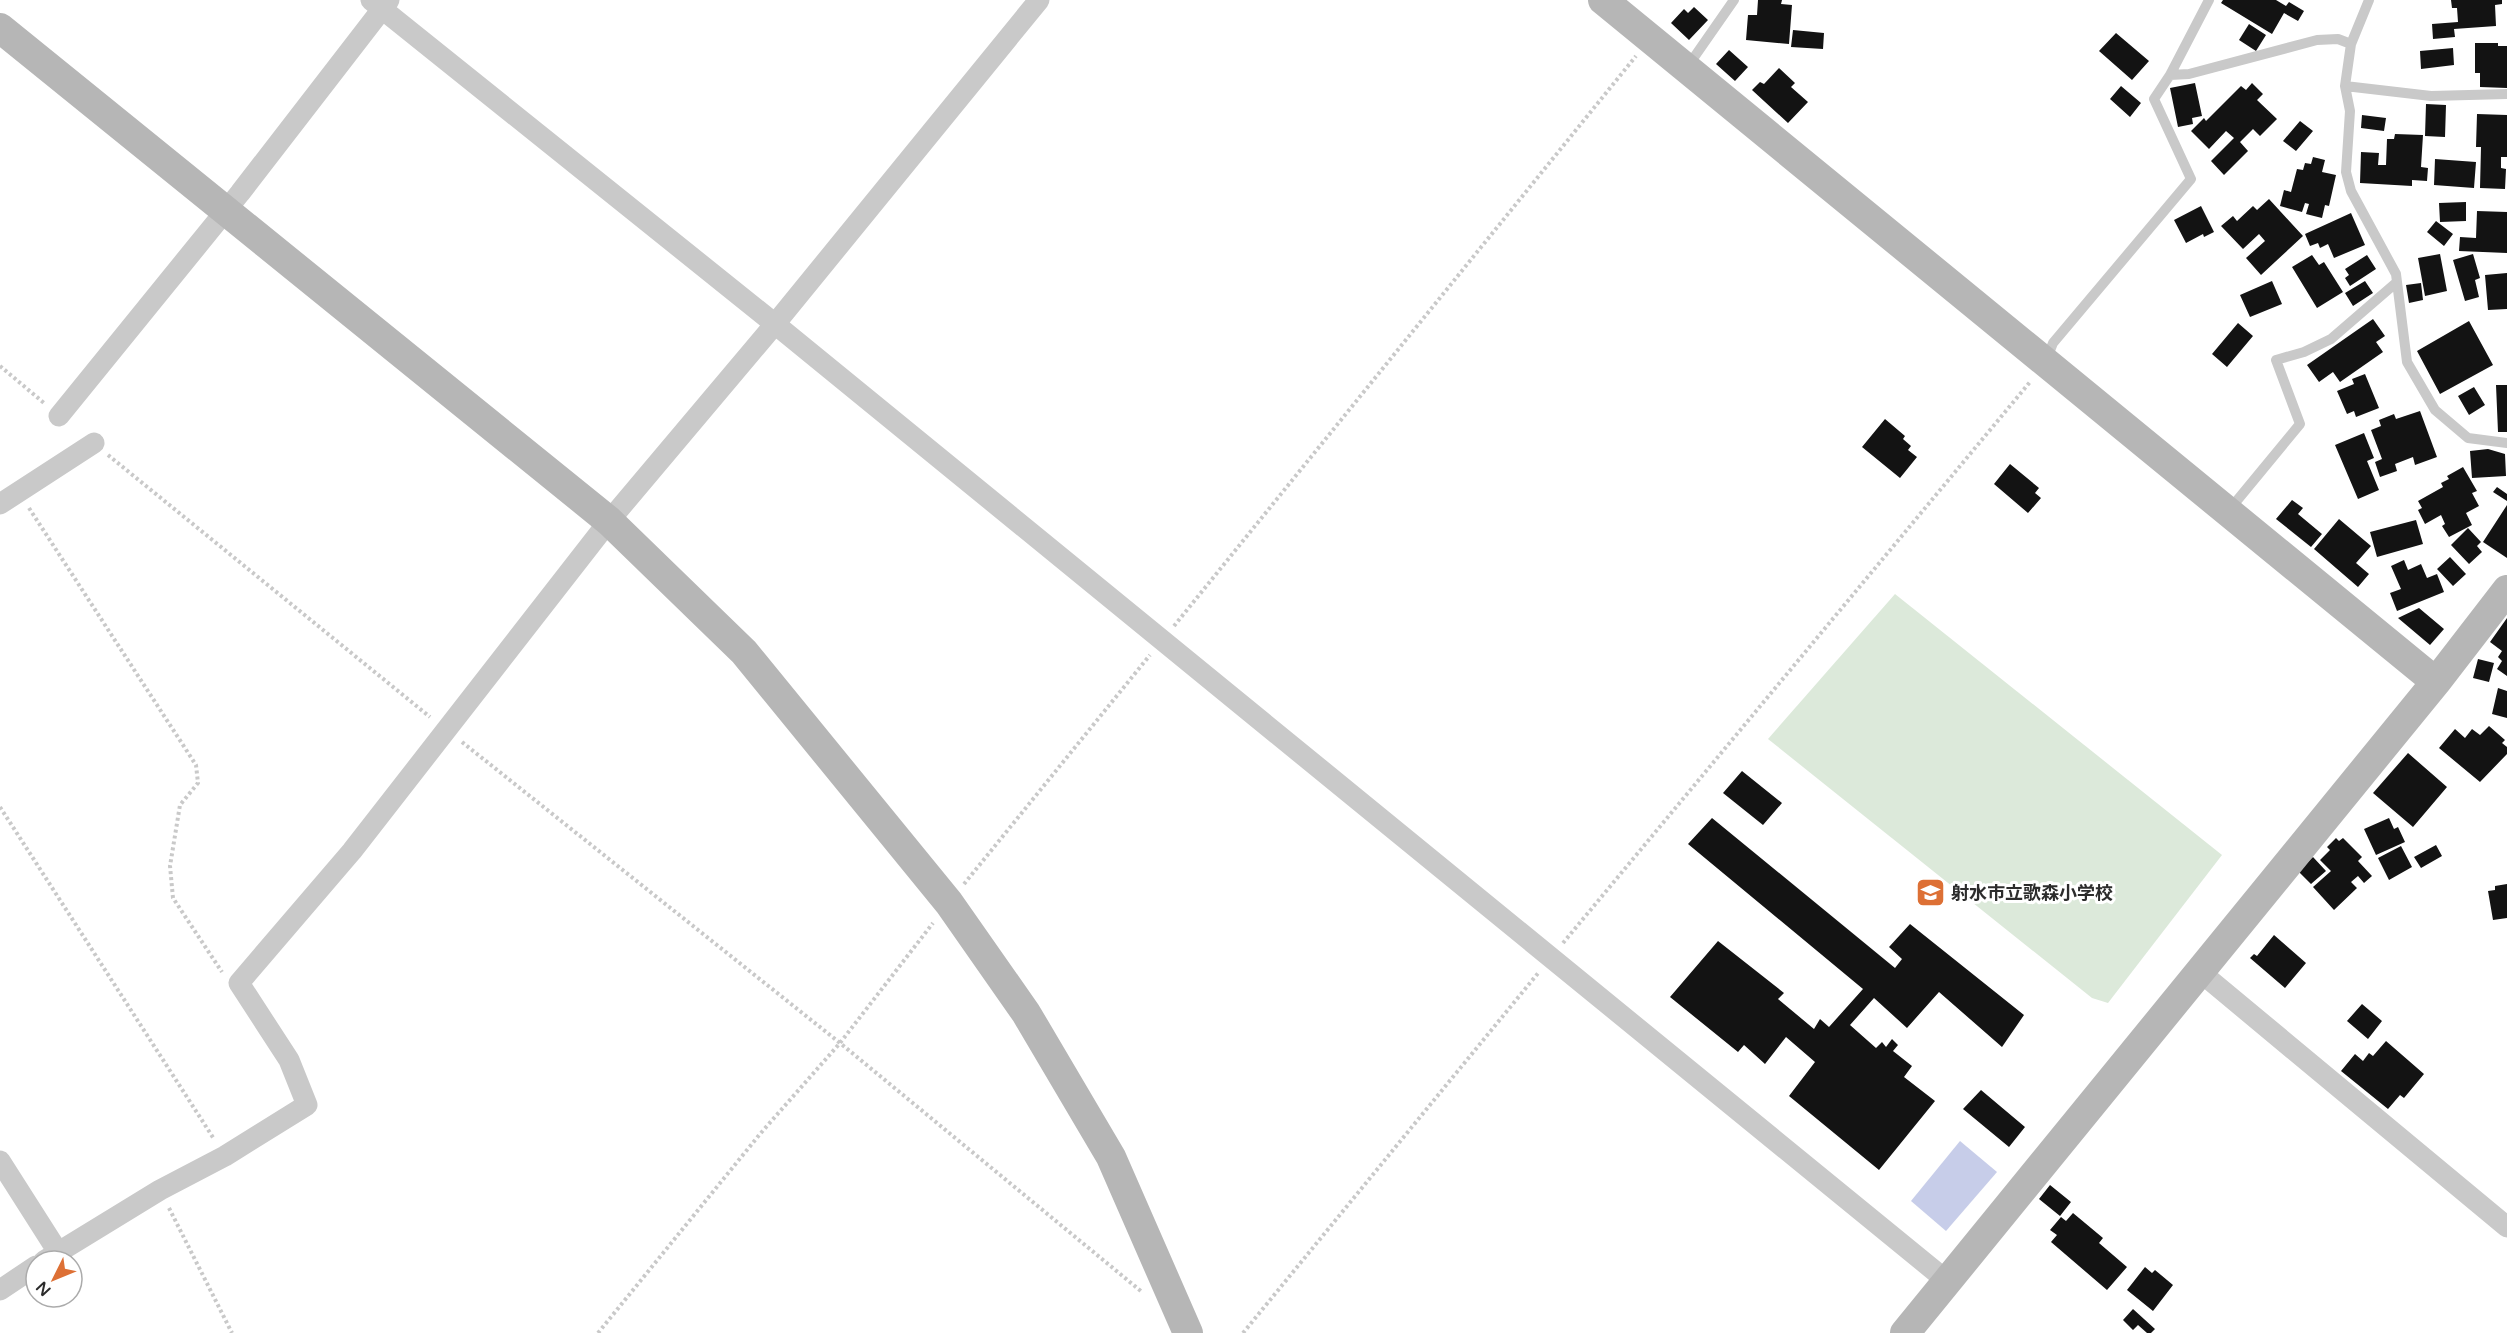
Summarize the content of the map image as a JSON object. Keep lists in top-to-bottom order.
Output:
{
  "places": {
    "school or university": ["射水市立歌森小学校"]
  },
  "north": "bottom left"
}
